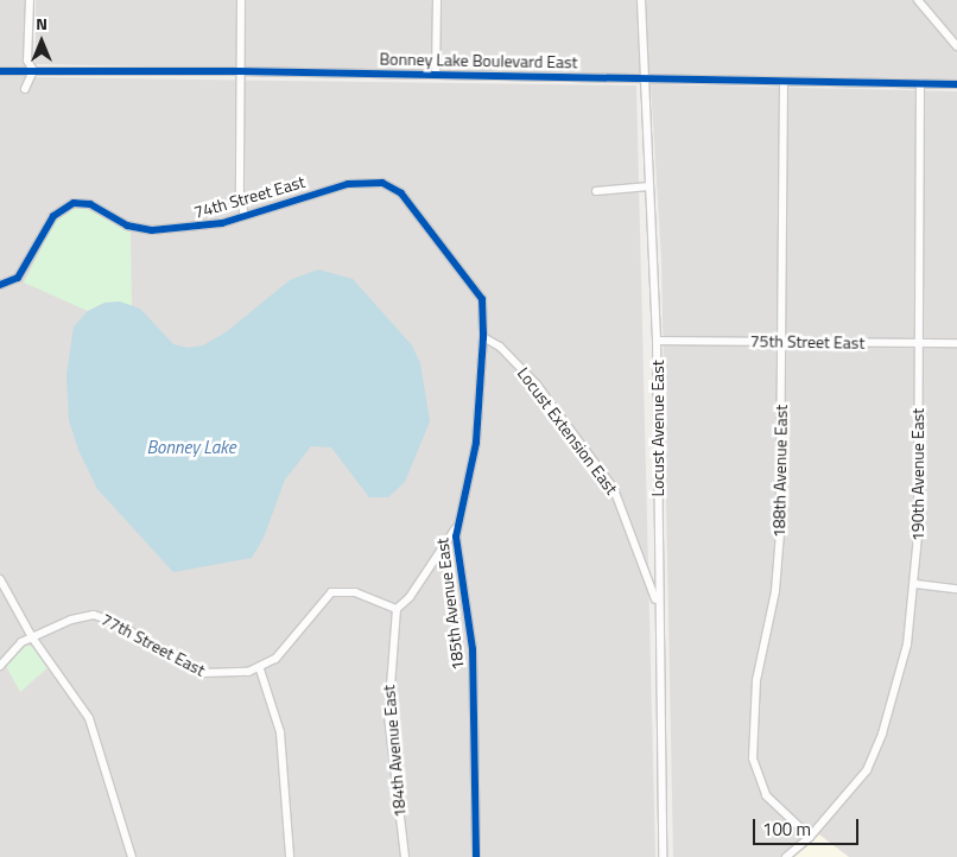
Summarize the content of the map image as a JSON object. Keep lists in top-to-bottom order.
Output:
{
  "streets": {
    "street": [
      "Bonney Lake Boulevard East",
      "74th Street East",
      "75th Street East",
      "Locust Avenue East",
      "Locust Extension East",
      "188th Avenue East",
      "190th Avenue East",
      "185th Avenue East",
      "77th Street East",
      "184th Avenue East"
    ]
  },
  "crossings": [
    ["Bonney Lake Boulevard East", "Locust Avenue East"],
    ["Bonney Lake Boulevard East", "188th Avenue East"],
    ["Bonney Lake Boulevard East", "190th Avenue East"],
    ["74th Street East", "185th Avenue East"],
    ["75th Street East", "Locust Avenue East"],
    ["75th Street East", "188th Avenue East"],
    ["75th Street East", "190th Avenue East"],
    ["Locust Avenue East", "Locust Extension East"],
    ["Locust Extension East", "185th Avenue East"],
    ["188th Avenue East", "190th Avenue East"],
    ["77th Street East", "184th Avenue East"]
  ],
  "water": ["Bonney Lake"],
  "scale_bar": "100 m",
  "north": "top"
}
